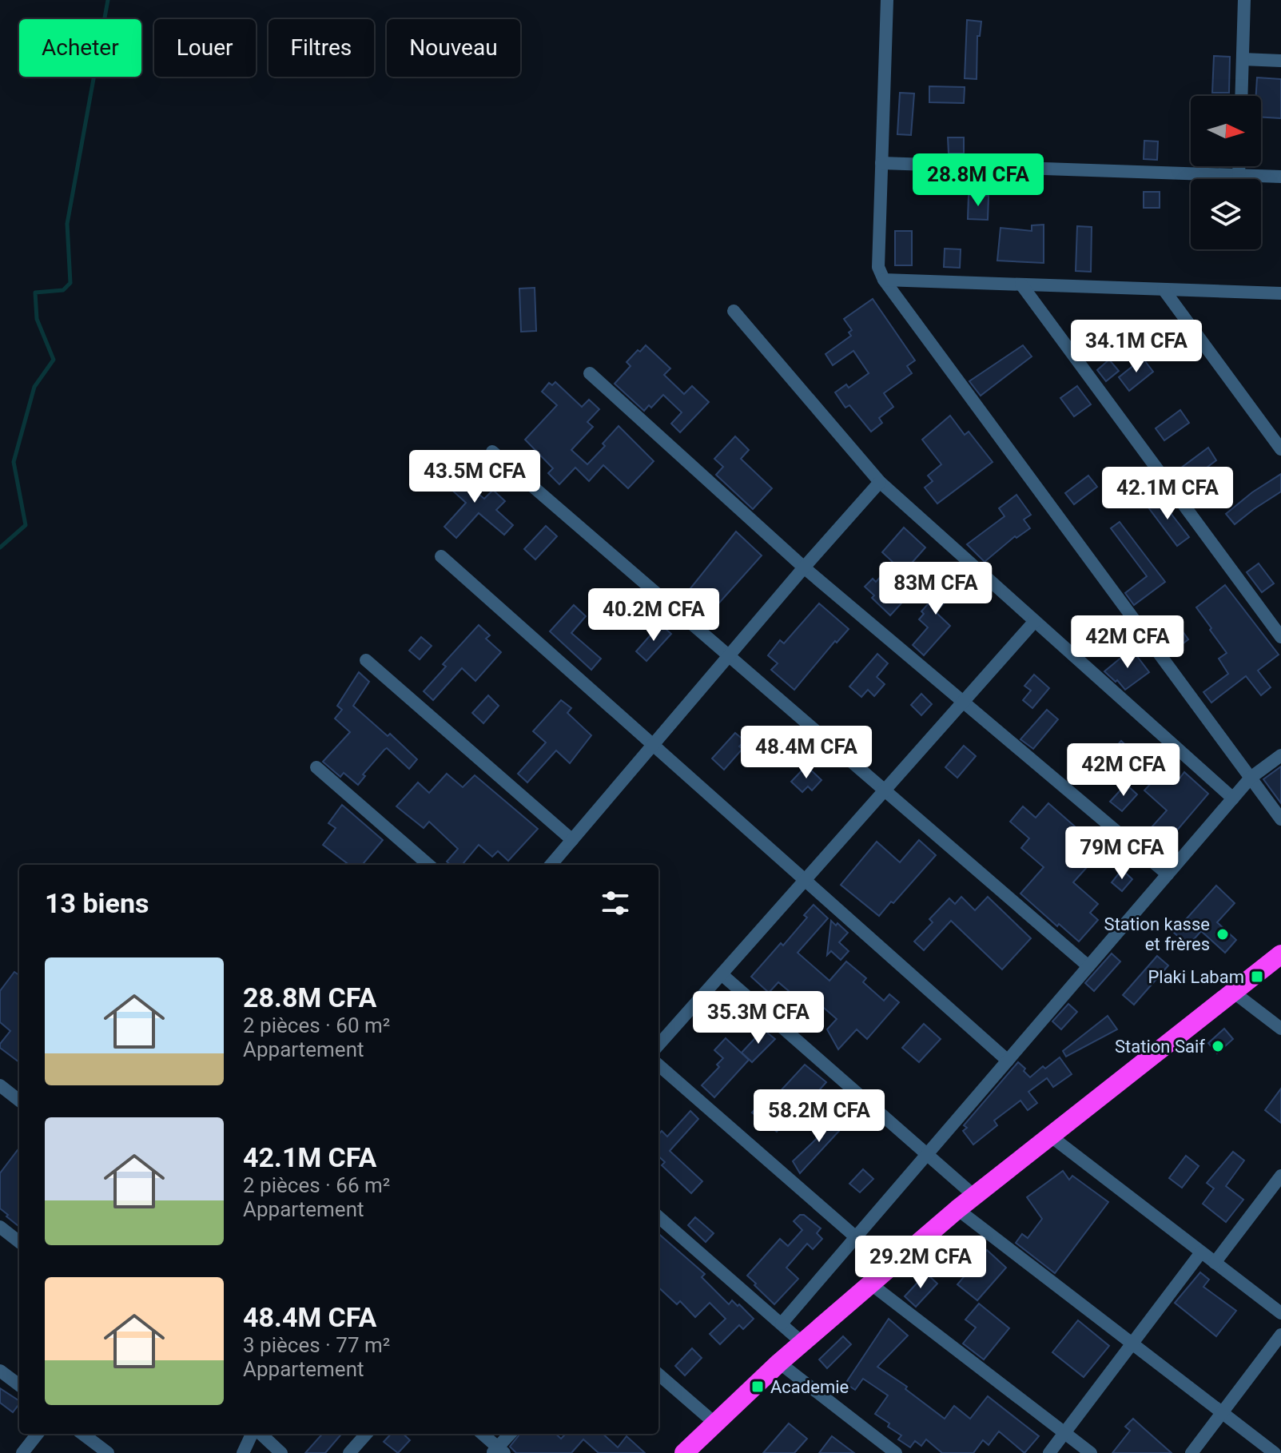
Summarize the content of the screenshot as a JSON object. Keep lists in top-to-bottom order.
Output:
{
  "places": {
    "other": ["Station kasse et frères", "Station Saif"],
    "transit": ["Plaki Labam", "Academie"]
  },
  "north": "right",
  "page": {
    "chip": [
      "Acheter",
      "Louer",
      "Filtres",
      "Nouveau"
    ],
    "price": [
      "28.8M CFA",
      "34.1M CFA",
      "43.5M CFA",
      "42.1M CFA",
      "83M CFA",
      "40.2M CFA",
      "42M CFA",
      "48.4M CFA",
      "42M CFA",
      "79M CFA",
      "35.3M CFA",
      "58.2M CFA",
      "29.2M CFA"
    ],
    "heading": "13 biens",
    "list": [
      {
        "name": "28.8M CFA",
        "note": "2 pièces · 60 m² · Appartement"
      },
      {
        "name": "42.1M CFA",
        "note": "2 pièces · 66 m² · Appartement"
      },
      {
        "name": "48.4M CFA",
        "note": "3 pièces · 77 m² · Appartement"
      }
    ]
  }
}
